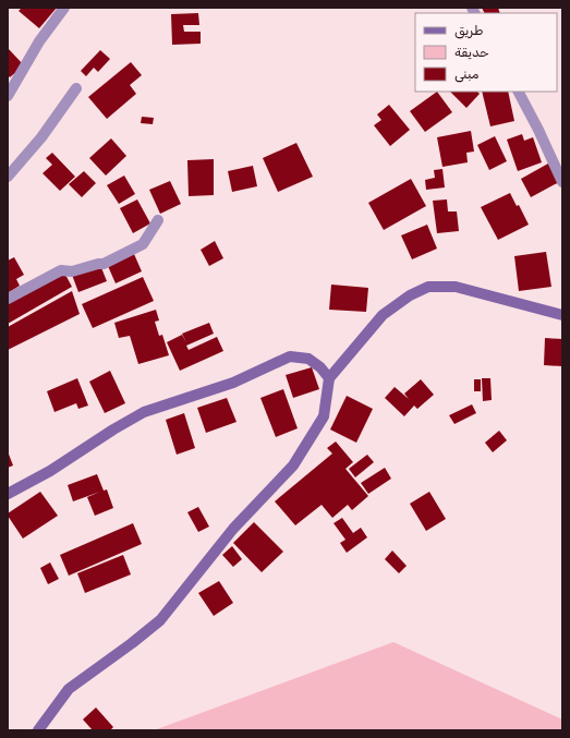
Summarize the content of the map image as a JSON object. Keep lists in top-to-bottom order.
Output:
{
  "legend": ["طريق", "حديقة", "مبنى"]
}
